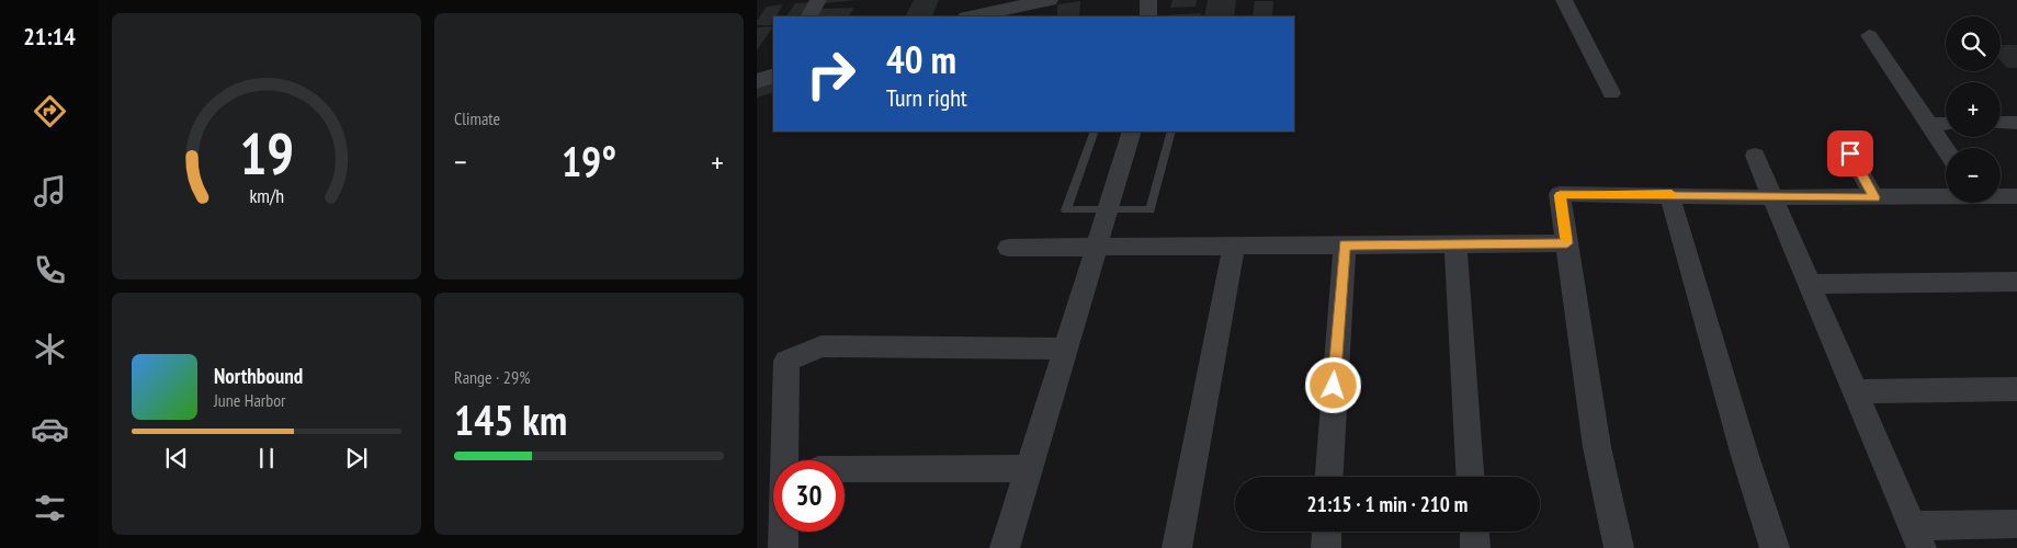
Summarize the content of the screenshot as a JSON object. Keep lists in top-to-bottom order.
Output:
{
  "page": {
    "tabs": "21:14",
    "tile": [
      "Climate",
      ["Range · 29%", "145 km"]
    ],
    "map_buttons": ["+", "−"],
    "turn": ["40 m", "Turn right"],
    "heat": ["−", "19°", "+"],
    "song": ["Northbound", "June Harbor"],
    "limit": "30",
    "trip": "21:15 · 1 min · 210 m",
    "gauge": ["19", "km/h"]
  }
}
